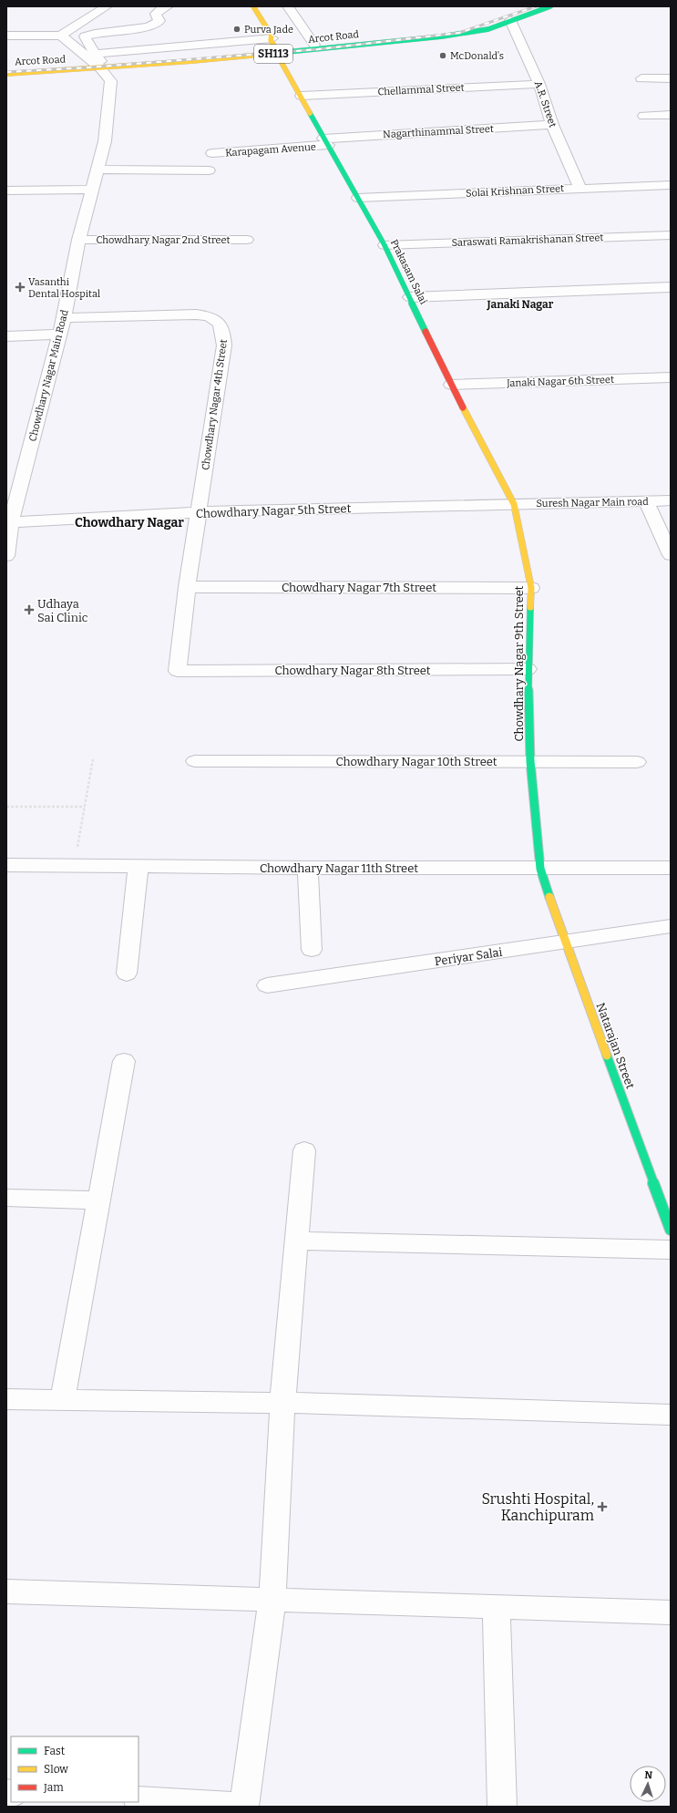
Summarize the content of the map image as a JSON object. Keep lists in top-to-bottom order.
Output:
{
  "streets": {
    "street": [
      "Arcot Road",
      "SH113",
      "Chellammal Street",
      "A.R. Street",
      "Nagarthinammal Street",
      "Karapagam Avenue",
      "Solai Krishnan Street",
      "Chowdhary Nagar 2nd Street",
      "Saraswati Ramakrishanan Street",
      "Prakasam Salai",
      "Chowdhary Nagar Main Road",
      "Janaki Nagar 6th Street",
      "Chowdhary Nagar 4th Street",
      "Suresh Nagar Main road",
      "Chowdhary Nagar 5th Street",
      "Chowdhary Nagar 7th Street",
      "Chowdhary Nagar 9th Street",
      "Chowdhary Nagar 8th Street",
      "Chowdhary Nagar 10th Street",
      "Chowdhary Nagar 11th Street",
      "Periyar Salai",
      "Natarajan Street"
    ]
  },
  "crossings": [
    ["Arcot Road", "A.R. Street"],
    ["Arcot Road", "Prakasam Salai"],
    ["Arcot Road", "Chowdhary Nagar Main Road"],
    ["Chellammal Street", "A.R. Street"],
    ["Chellammal Street", "Prakasam Salai"],
    ["A.R. Street", "Nagarthinammal Street"],
    ["A.R. Street", "Solai Krishnan Street"],
    ["Nagarthinammal Street", "Karapagam Avenue"],
    ["Nagarthinammal Street", "Prakasam Salai"],
    ["Karapagam Avenue", "Prakasam Salai"],
    ["Solai Krishnan Street", "Prakasam Salai"],
    ["Chowdhary Nagar 2nd Street", "Chowdhary Nagar Main Road"],
    ["Saraswati Ramakrishanan Street", "Prakasam Salai"],
    ["Prakasam Salai", "Janaki Nagar 6th Street"],
    ["Prakasam Salai", "Suresh Nagar Main road"],
    ["Prakasam Salai", "Chowdhary Nagar 5th Street"],
    ["Prakasam Salai", "Chowdhary Nagar 9th Street"],
    ["Chowdhary Nagar Main Road", "Chowdhary Nagar 4th Street"],
    ["Chowdhary Nagar Main Road", "Chowdhary Nagar 5th Street"],
    ["Chowdhary Nagar 4th Street", "Chowdhary Nagar 5th Street"],
    ["Chowdhary Nagar 4th Street", "Chowdhary Nagar 7th Street"],
    ["Chowdhary Nagar 4th Street", "Chowdhary Nagar 8th Street"],
    ["Suresh Nagar Main road", "Chowdhary Nagar 5th Street"],
    ["Suresh Nagar Main road", "Chowdhary Nagar 9th Street"],
    ["Chowdhary Nagar 5th Street", "Chowdhary Nagar 9th Street"],
    ["Chowdhary Nagar 7th Street", "Chowdhary Nagar 9th Street"],
    ["Chowdhary Nagar 9th Street", "Chowdhary Nagar 8th Street"],
    ["Chowdhary Nagar 9th Street", "Chowdhary Nagar 10th Street"],
    ["Chowdhary Nagar 9th Street", "Chowdhary Nagar 11th Street"],
    ["Chowdhary Nagar 9th Street", "Natarajan Street"],
    ["Chowdhary Nagar 11th Street", "Natarajan Street"],
    ["Periyar Salai", "Natarajan Street"]
  ],
  "districts": ["Janaki Nagar", "Chowdhary Nagar"],
  "places": {
    "other": ["Purva Jade", "McDonald's"],
    "health": ["Vasanthi Dental Hospital", "Udhaya Sai Clinic", "Srushti Hospital, Kanchipuram"]
  },
  "legend": ["Fast", "Slow", "Jam"],
  "north": "top"
}
